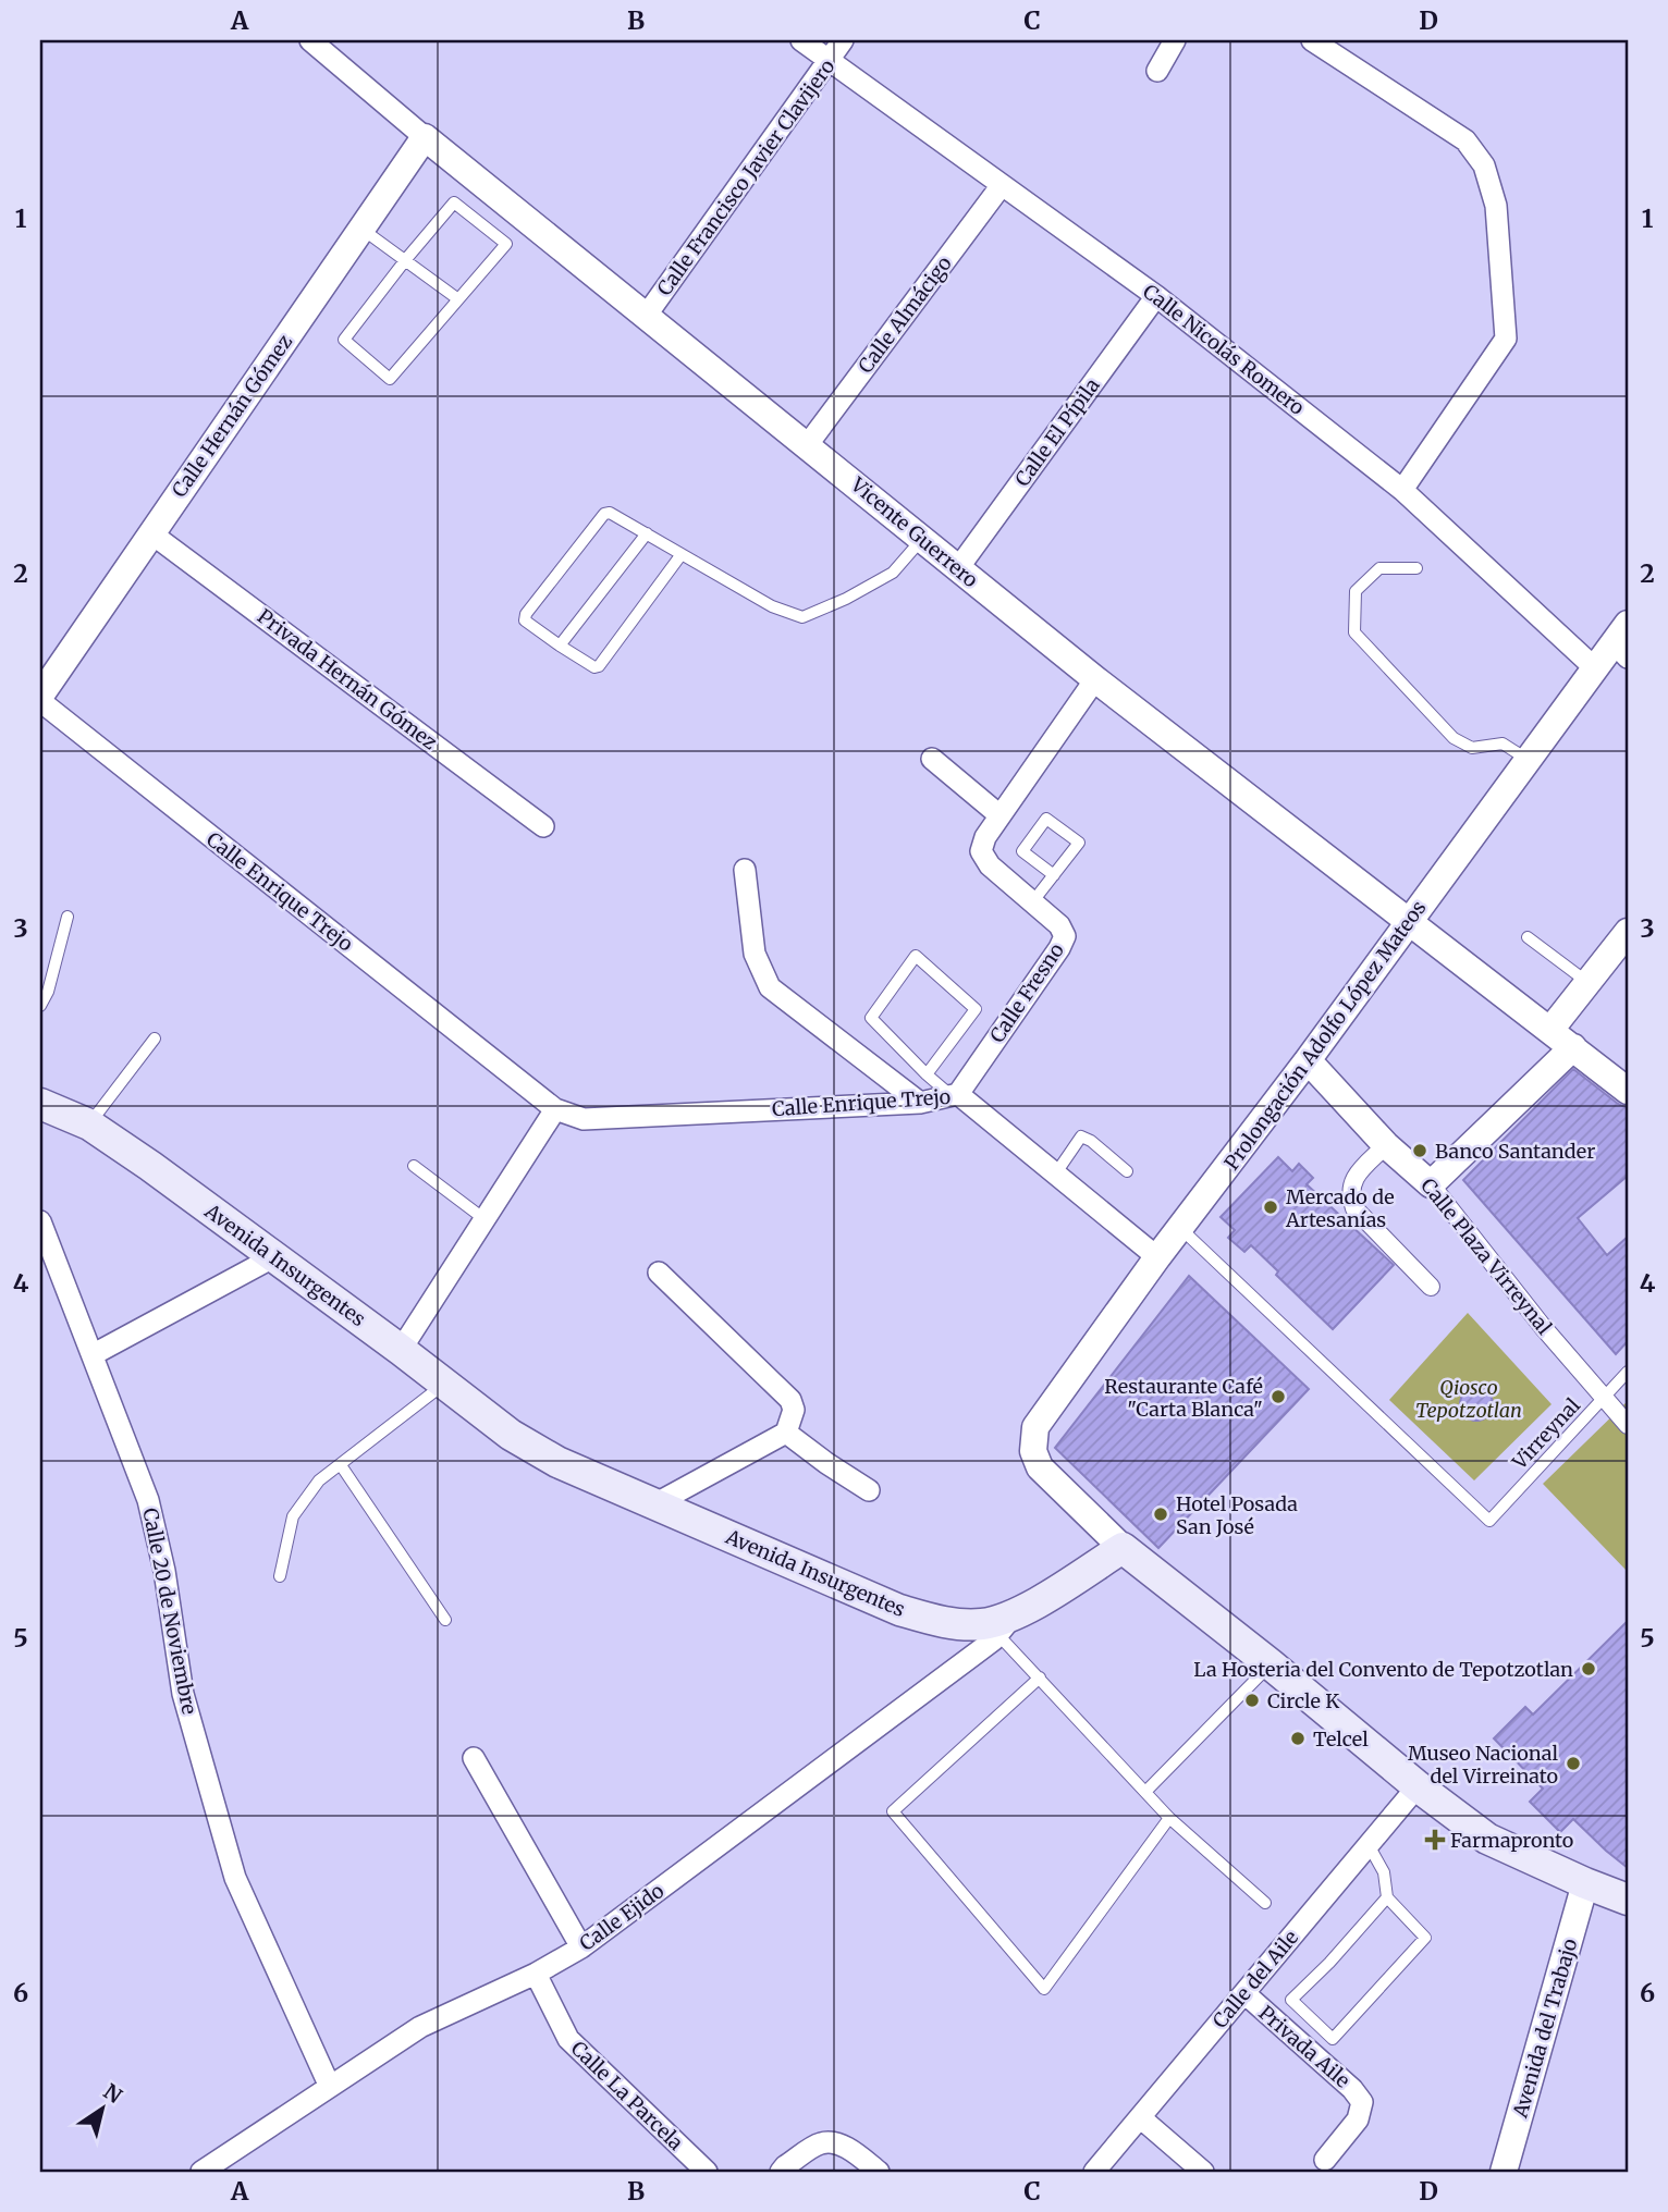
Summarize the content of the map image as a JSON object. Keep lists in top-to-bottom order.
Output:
{
  "streets": {
    "main road": ["Avenida Insurgentes"],
    "street": [
      "Calle Francisco Javier Clavijero",
      "Calle Almácigo",
      "Calle Nicolás Romero",
      "Calle Hernán Gómez",
      "Calle El Pípila",
      "Vicente Guerrero",
      "Privada Hernán Gómez",
      "Calle Enrique Trejo",
      "Calle Fresno",
      "Prolongación Adolfo López Mateos",
      "Calle Plaza Virreynal",
      "Calle 20 de Noviembre",
      "Calle Ejido",
      "Calle del Aile",
      "Avenida del Trabajo",
      "Privada Aile",
      "Calle La Parcela"
    ],
    "lane": ["Virreynal"]
  },
  "crossings": [
    ["Calle Francisco Javier Clavijero", "Calle Nicolás Romero"],
    ["Calle Francisco Javier Clavijero", "Vicente Guerrero"],
    ["Calle Almácigo", "Calle Nicolás Romero"],
    ["Calle Almácigo", "Vicente Guerrero"],
    ["Calle Nicolás Romero", "Calle El Pípila"],
    ["Calle Nicolás Romero", "Prolongación Adolfo López Mateos"],
    ["Calle Hernán Gómez", "Vicente Guerrero"],
    ["Calle Hernán Gómez", "Privada Hernán Gómez"],
    ["Calle El Pípila", "Vicente Guerrero"],
    ["Vicente Guerrero", "Calle Fresno"],
    ["Vicente Guerrero", "Prolongación Adolfo López Mateos"],
    ["Calle Enrique Trejo", "Calle Fresno"],
    ["Calle Enrique Trejo", "Prolongación Adolfo López Mateos"],
    ["Prolongación Adolfo López Mateos", "Calle Plaza Virreynal"],
    ["Prolongación Adolfo López Mateos", "Avenida Insurgentes"],
    ["Prolongación Adolfo López Mateos", "Virreynal"],
    ["Calle Plaza Virreynal", "Virreynal"],
    ["Avenida Insurgentes", "Calle Ejido"],
    ["Calle 20 de Noviembre", "Calle Ejido"],
    ["Calle Ejido", "Calle La Parcela"],
    ["Calle del Aile", "Privada Aile"]
  ],
  "parks": ["Qiosco Tepotzotlan"],
  "places": {
    "other": [
      "Banco Santander",
      "Mercado de Artesanías",
      "Restaurante Café \"Carta Blanca\"",
      "Hotel Posada San José",
      "La Hosteria del Convento de Tepotzotlan",
      "Circle K",
      "Telcel",
      "Museo Nacional del Virreinato"
    ],
    "health": ["Farmapronto"]
  },
  "north": "top right",
  "grid": {
    "columns": [
      "A",
      "B",
      "C",
      "D"
    ],
    "rows": [
      "1",
      "2",
      "3",
      "4",
      "5",
      "6"
    ]
  }
}
